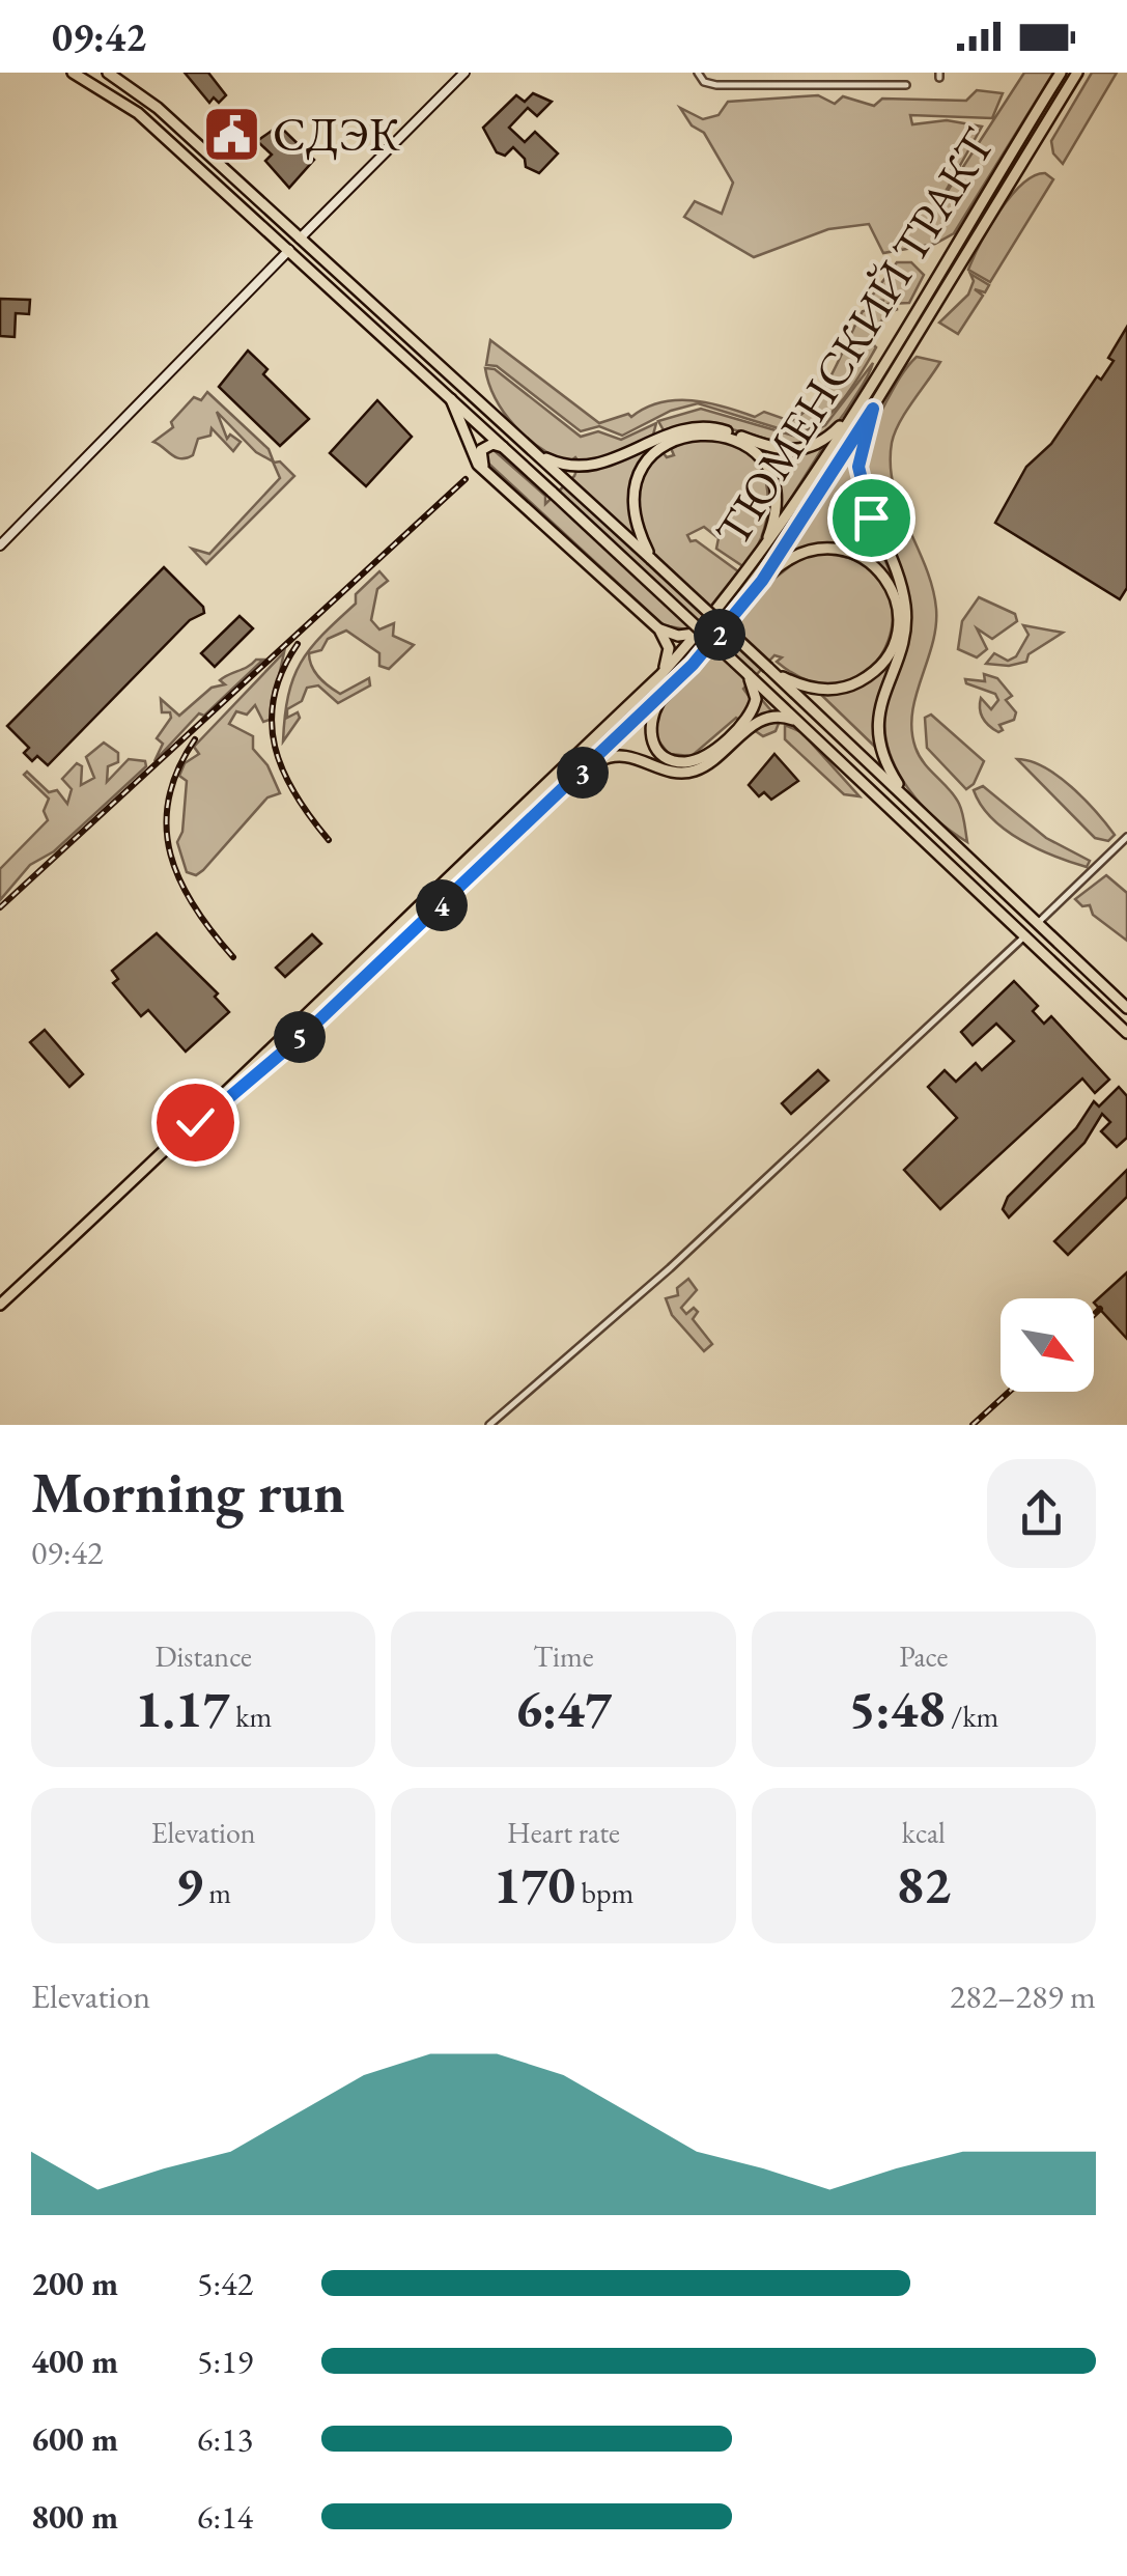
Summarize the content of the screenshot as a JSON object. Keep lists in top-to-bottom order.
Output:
{
  "streets": {
    "main road": ["ТЮМЕНСКИЙ ТРАКТ"]
  },
  "places": {
    "public building": ["СДЭК"]
  },
  "north": "bottom right",
  "page": {
    "status": "09:42",
    "pins": [
      "2",
      "3",
      "4",
      "5"
    ],
    "heading": ["Morning run", "09:42"],
    "stats": [
      ["Distance", "1.17 km"],
      ["Time", "6:47"],
      ["Pace", "5:48 /km"],
      ["Elevation", "9 m"],
      ["Heart rate", "170 bpm"],
      ["kcal", "82"]
    ],
    "chart": ["Elevation", "282–289 m"],
    "list": [
      {
        "name": "200 m",
        "note": "5:42"
      },
      {
        "name": "400 m",
        "note": "5:19"
      },
      {
        "name": "600 m",
        "note": "6:13"
      },
      {
        "name": "800 m",
        "note": "6:14"
      }
    ]
  }
}
